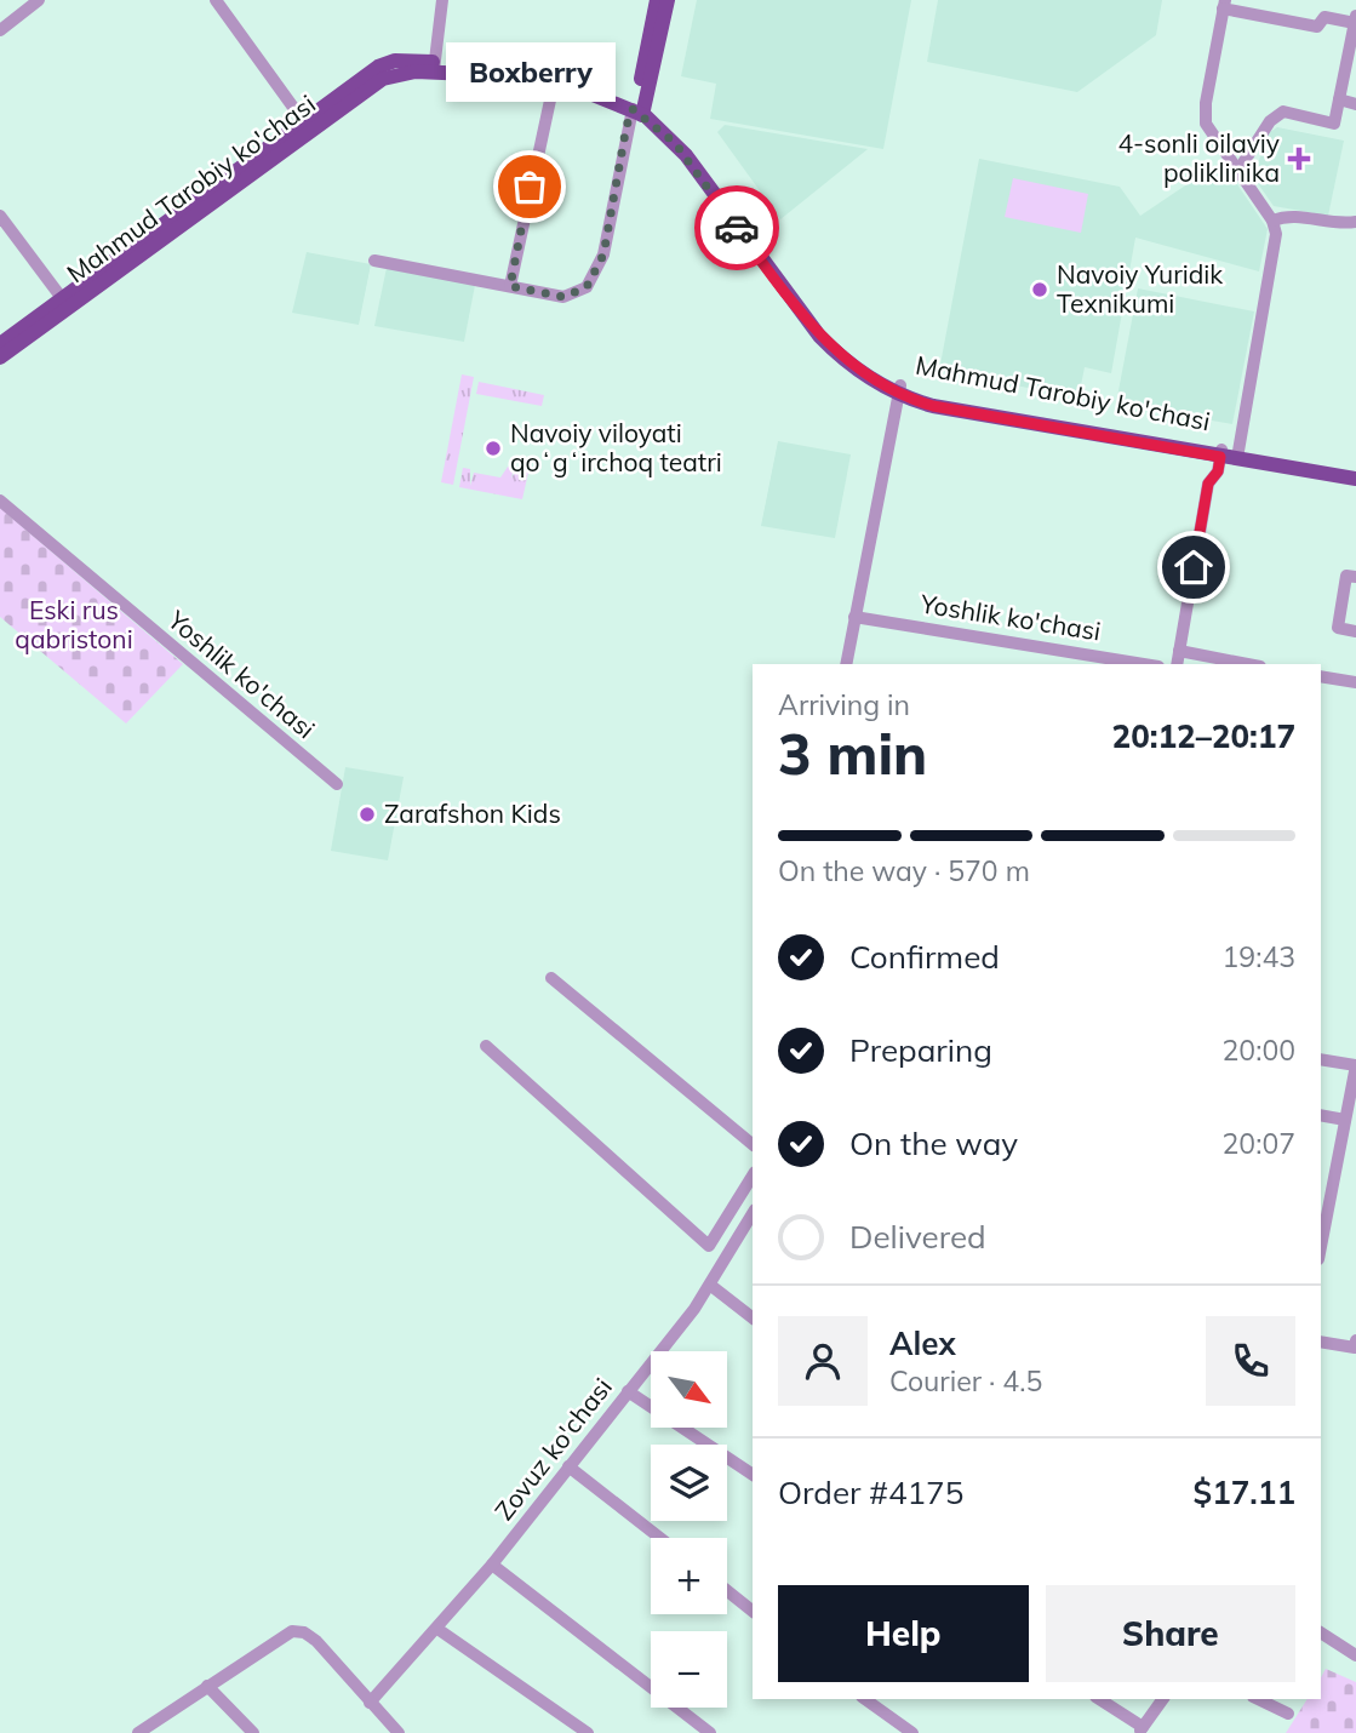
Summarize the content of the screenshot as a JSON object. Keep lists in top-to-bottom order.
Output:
{
  "streets": {
    "main road": ["Mahmud Tarobiy ko'chasi"],
    "street": ["Yoshlik ko'chasi", "Zovuz ko'chasi"]
  },
  "parks": ["Eski rus qabristoni"],
  "places": {
    "health": ["4-sonli oilaviy poliklinika"],
    "other": [
      "Boxberry",
      "Navoiy Yuridik Texnikumi",
      "Navoiy viloyati qoʻgʻirchoq teatri",
      "Zarafshon Kids"
    ]
  },
  "north": "bottom right",
  "page": {
    "bubble": "Boxberry",
    "heading": ["3 min", "Arriving in", "20:12–20:17"],
    "panel": [
      "Alex",
      "Courier · 4.5",
      "Order #4175",
      "$17.11"
    ],
    "bar": "On the way · 570 m",
    "list": [
      ["Confirmed", "19:43"],
      ["Preparing", "20:00"],
      ["On the way", "20:07"],
      "Delivered"
    ],
    "map_buttons": ["+", "−"],
    "buttons": ["Help", "Share"]
  }
}
